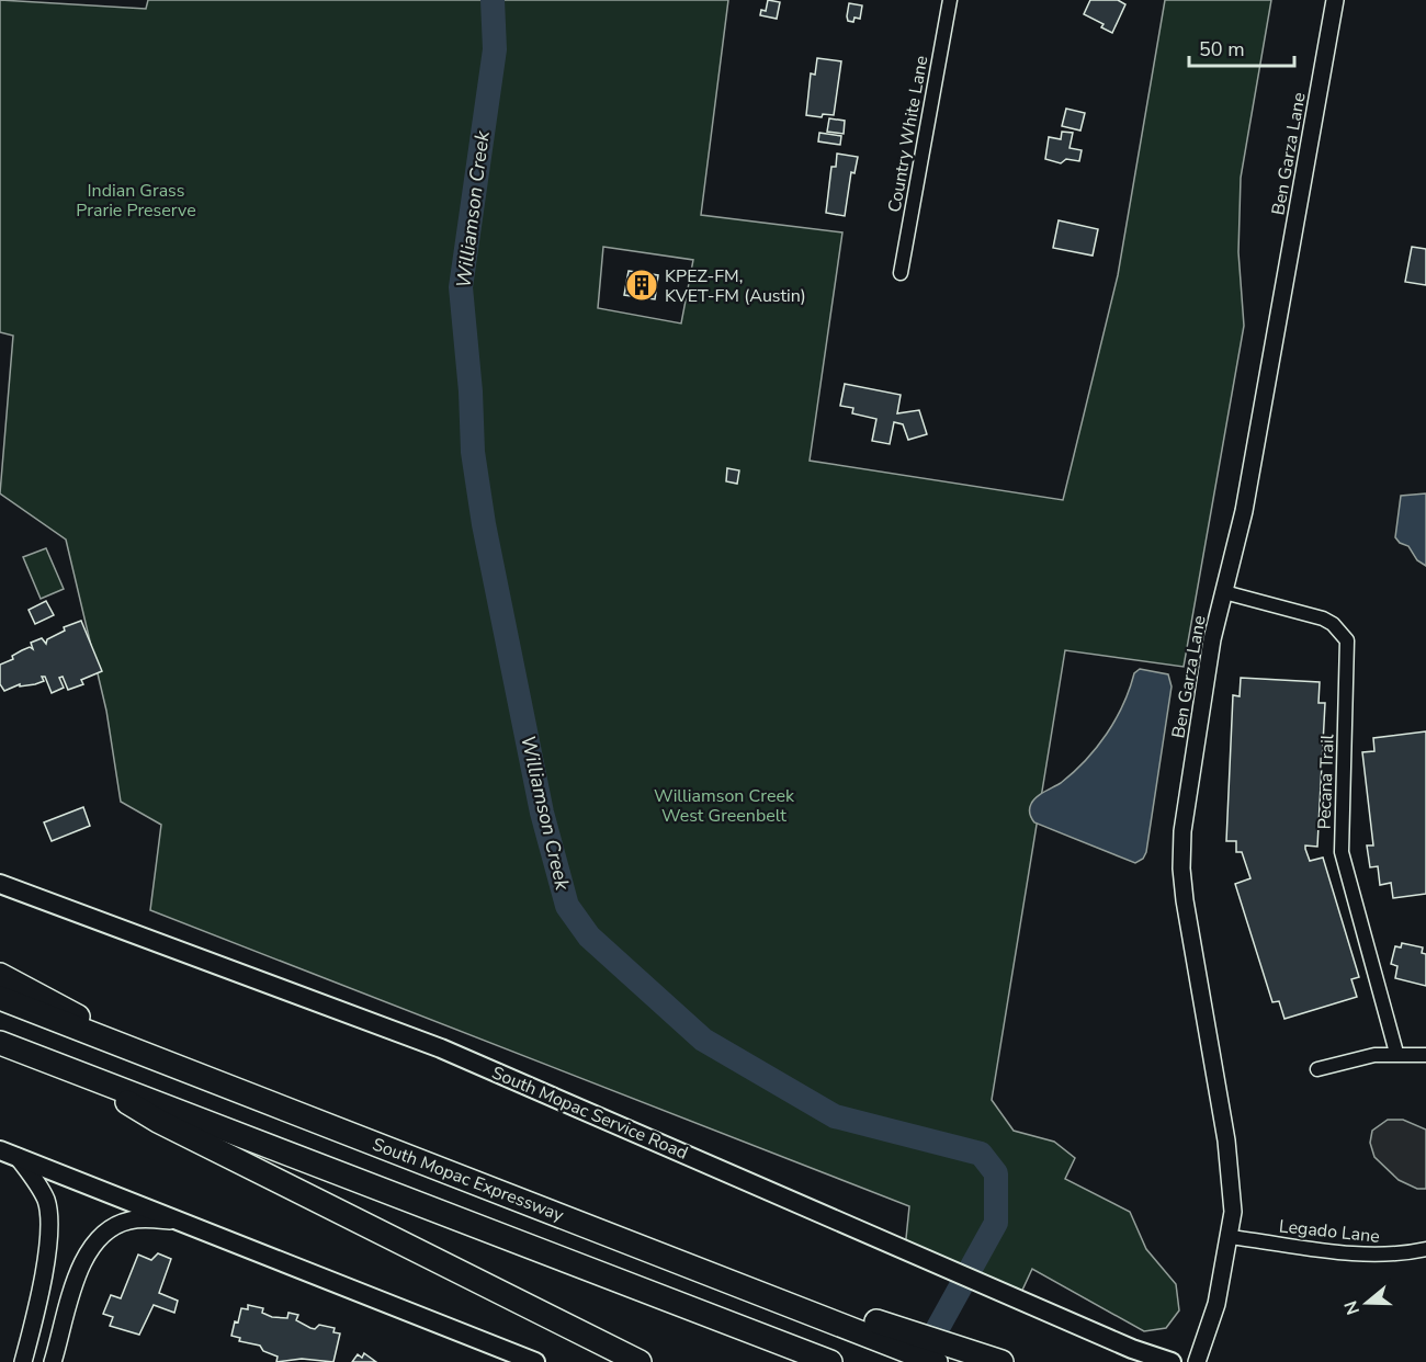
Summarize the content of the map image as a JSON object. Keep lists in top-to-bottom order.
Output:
{
  "streets": {
    "highway": ["South Mopac Expressway"],
    "main road": ["South Mopac Service Road"],
    "street": [
      "Country White Lane",
      "Ben Garza Lane",
      "Pecana Trail",
      "Legado Lane"
    ]
  },
  "crossings": [
    ["Ben Garza Lane", "Pecana Trail"],
    ["Ben Garza Lane", "Legado Lane"]
  ],
  "water": ["Williamson Creek"],
  "parks": ["Indian Grass Prarie Preserve", "Williamson Creek West Greenbelt"],
  "places": {
    "building": ["KPEZ-FM, KVET-FM (Austin)"]
  },
  "scale_bar": "50 m",
  "north": "left"
}
